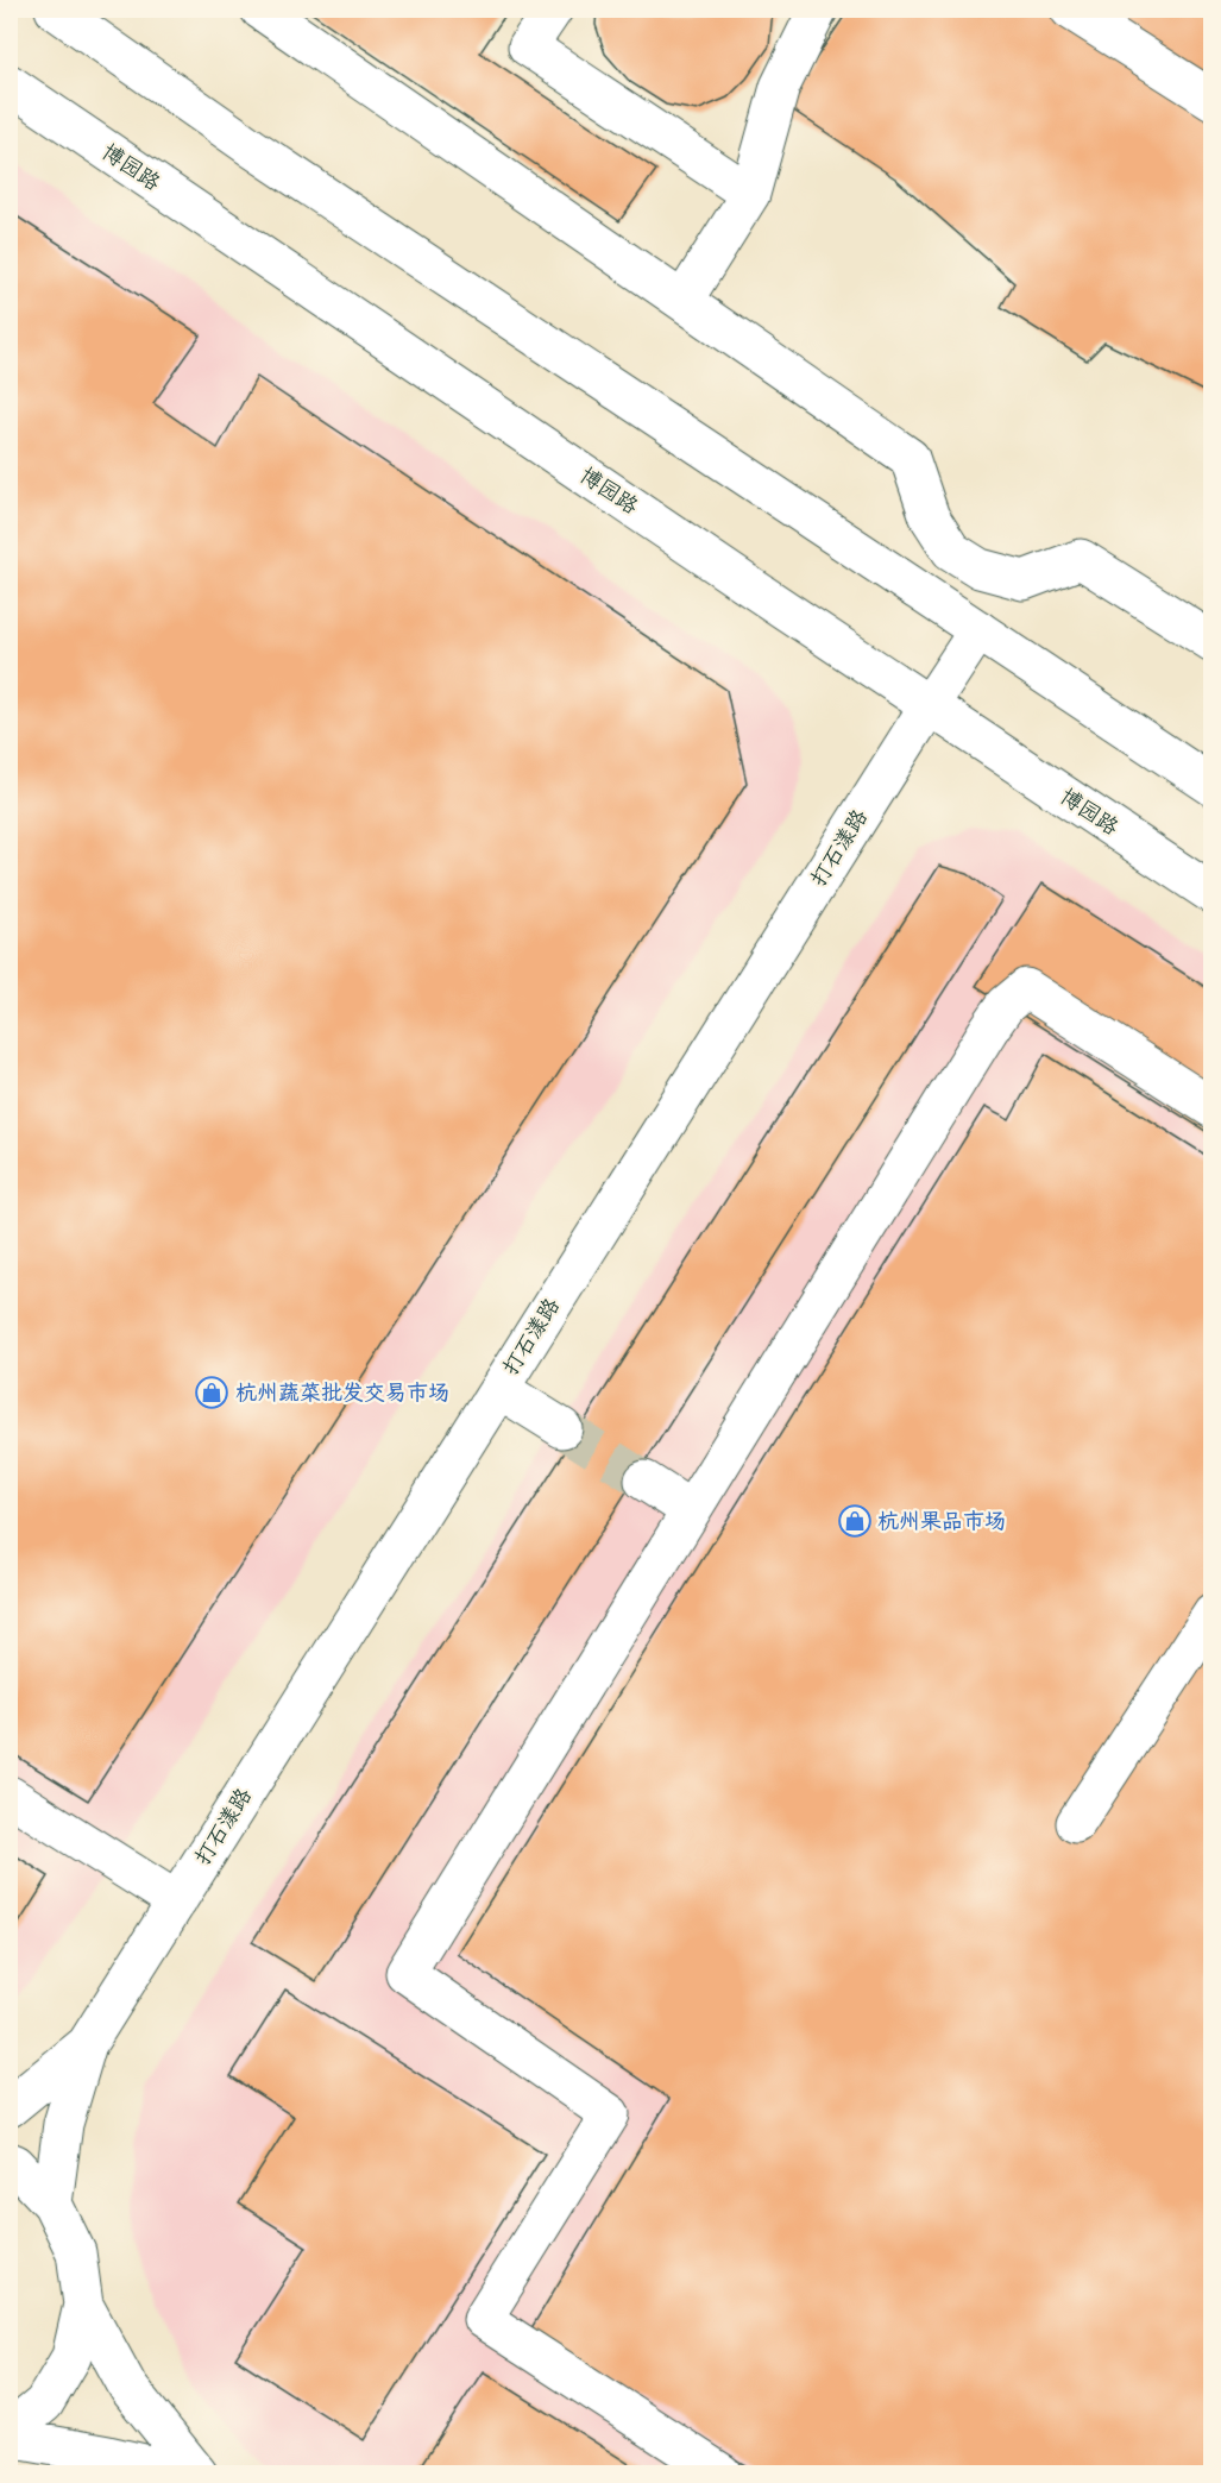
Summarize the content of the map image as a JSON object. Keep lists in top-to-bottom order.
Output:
{
  "streets": {
    "street": ["博园路", "打石漾路"]
  },
  "crossings": [
    ["博园路", "打石漾路"]
  ],
  "places": {
    "shop": ["杭州蔬菜批发交易市场", "杭州果品市场"]
  }
}
